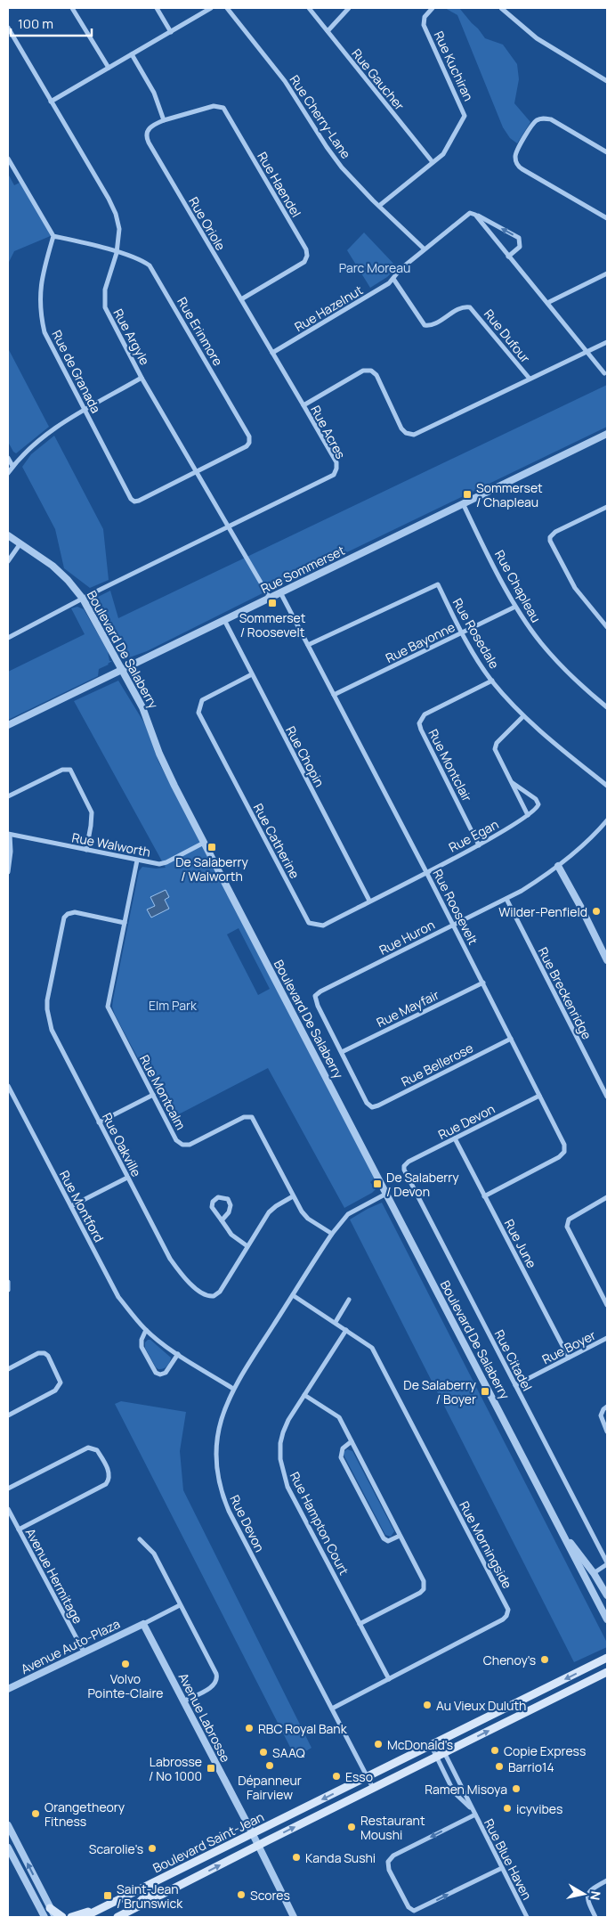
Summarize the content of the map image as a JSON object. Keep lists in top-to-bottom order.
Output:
{
  "streets": {
    "main road": ["Boulevard Saint-Jean"],
    "street": [
      "Rue Kuchiran",
      "Rue Gaucher",
      "Rue Cherry-Lane",
      "Rue Haendel",
      "Rue Oriole",
      "Rue Hazelnut",
      "Rue Erinmore",
      "Rue Dufour",
      "Rue Argyle",
      "Rue de Granada",
      "Rue Acres",
      "Rue Sommerset",
      "Rue Chapleau",
      "Rue Rosedale",
      "Rue Bayonne",
      "Boulevard De Salaberry",
      "Rue Chopin",
      "Rue Montclair",
      "Rue Egan",
      "Rue Catherine",
      "Rue Walworth",
      "Rue Roosevelt",
      "Rue Huron",
      "Rue Breckenridge",
      "Rue Mayfair",
      "Rue Bellerose",
      "Rue Montcalm",
      "Rue Devon",
      "Rue Oakville",
      "Rue Montford",
      "Rue June",
      "Rue Boyer",
      "Rue Citadel",
      "Rue Hampton Court",
      "Rue Morningside",
      "Avenue Hermitage",
      "Avenue Auto-Plaza",
      "Avenue Labrosse",
      "Rue Blue Haven"
    ]
  },
  "crossings": [
    ["Rue Kuchiran", "Rue Gaucher"],
    ["Rue Kuchiran", "Rue Cherry-Lane"],
    ["Rue Cherry-Lane", "Rue Hazelnut"],
    ["Rue Haendel", "Rue Oriole"],
    ["Rue Oriole", "Rue Hazelnut"],
    ["Rue Oriole", "Rue Acres"],
    ["Rue Hazelnut", "Rue Dufour"],
    ["Rue Erinmore", "Rue Argyle"],
    ["Rue Erinmore", "Rue de Granada"],
    ["Rue Dufour", "Rue Acres"],
    ["Rue Argyle", "Rue de Granada"],
    ["Rue Argyle", "Rue Acres"],
    ["Rue Argyle", "Rue Sommerset"],
    ["Rue Acres", "Boulevard De Salaberry"],
    ["Rue Sommerset", "Rue Chapleau"],
    ["Rue Sommerset", "Boulevard De Salaberry"],
    ["Rue Sommerset", "Rue Chopin"],
    ["Rue Sommerset", "Rue Roosevelt"],
    ["Rue Chapleau", "Rue Bayonne"],
    ["Rue Rosedale", "Rue Bayonne"],
    ["Rue Rosedale", "Rue Montclair"],
    ["Rue Rosedale", "Rue Roosevelt"],
    ["Rue Bayonne", "Rue Roosevelt"],
    ["Boulevard De Salaberry", "Rue Walworth"],
    ["Boulevard De Salaberry", "Rue Devon"],
    ["Rue Chopin", "Rue Catherine"],
    ["Rue Montclair", "Rue Egan"],
    ["Rue Egan", "Rue Catherine"],
    ["Rue Egan", "Rue Roosevelt"],
    ["Rue Catherine", "Rue Roosevelt"],
    ["Rue Walworth", "Rue Montcalm"],
    ["Rue Roosevelt", "Rue Huron"],
    ["Rue Roosevelt", "Rue Mayfair"],
    ["Rue Roosevelt", "Rue Bellerose"],
    ["Rue Roosevelt", "Rue Devon"],
    ["Rue Roosevelt", "Rue June"],
    ["Rue Huron", "Rue Breckenridge"],
    ["Rue Huron", "Rue Mayfair"],
    ["Rue Huron", "Rue Bellerose"],
    ["Rue Montcalm", "Rue Devon"],
    ["Rue Montcalm", "Rue Oakville"],
    ["Rue Devon", "Rue Montford"],
    ["Rue Devon", "Rue June"],
    ["Rue Devon", "Rue Citadel"],
    ["Rue Devon", "Rue Morningside"],
    ["Rue Devon", "Boulevard Saint-Jean"],
    ["Rue June", "Rue Boyer"],
    ["Rue Boyer", "Rue Citadel"],
    ["Rue Hampton Court", "Rue Morningside"],
    ["Avenue Hermitage", "Avenue Auto-Plaza"],
    ["Avenue Auto-Plaza", "Avenue Labrosse"],
    ["Avenue Labrosse", "Boulevard Saint-Jean"],
    ["Boulevard Saint-Jean", "Rue Blue Haven"]
  ],
  "parks": ["Parc Moreau", "Elm Park"],
  "places": {
    "transit": [
      "Sommerset / Chapleau",
      "Sommerset / Roosevelt",
      "De Salaberry / Walworth",
      "De Salaberry / Devon",
      "De Salaberry / Boyer",
      "Labrosse / No 1000",
      "Saint-Jean / Brunswick"
    ],
    "other": [
      "Wilder-Penfield",
      "Chenoy's",
      "Volvo Pointe-Claire",
      "Au Vieux Duluth",
      "RBC Royal Bank",
      "McDonald's",
      "Copie Express",
      "SAAQ",
      "Dépanneur Fairview",
      "Barrio14",
      "Esso",
      "Ramen Misoya",
      "icyvibes",
      "Orangetheory Fitness",
      "Restaurant Moushi",
      "Scarolie's",
      "Kanda Sushi",
      "Scores"
    ]
  },
  "scale_bar": "100 m",
  "north": "right"
}
